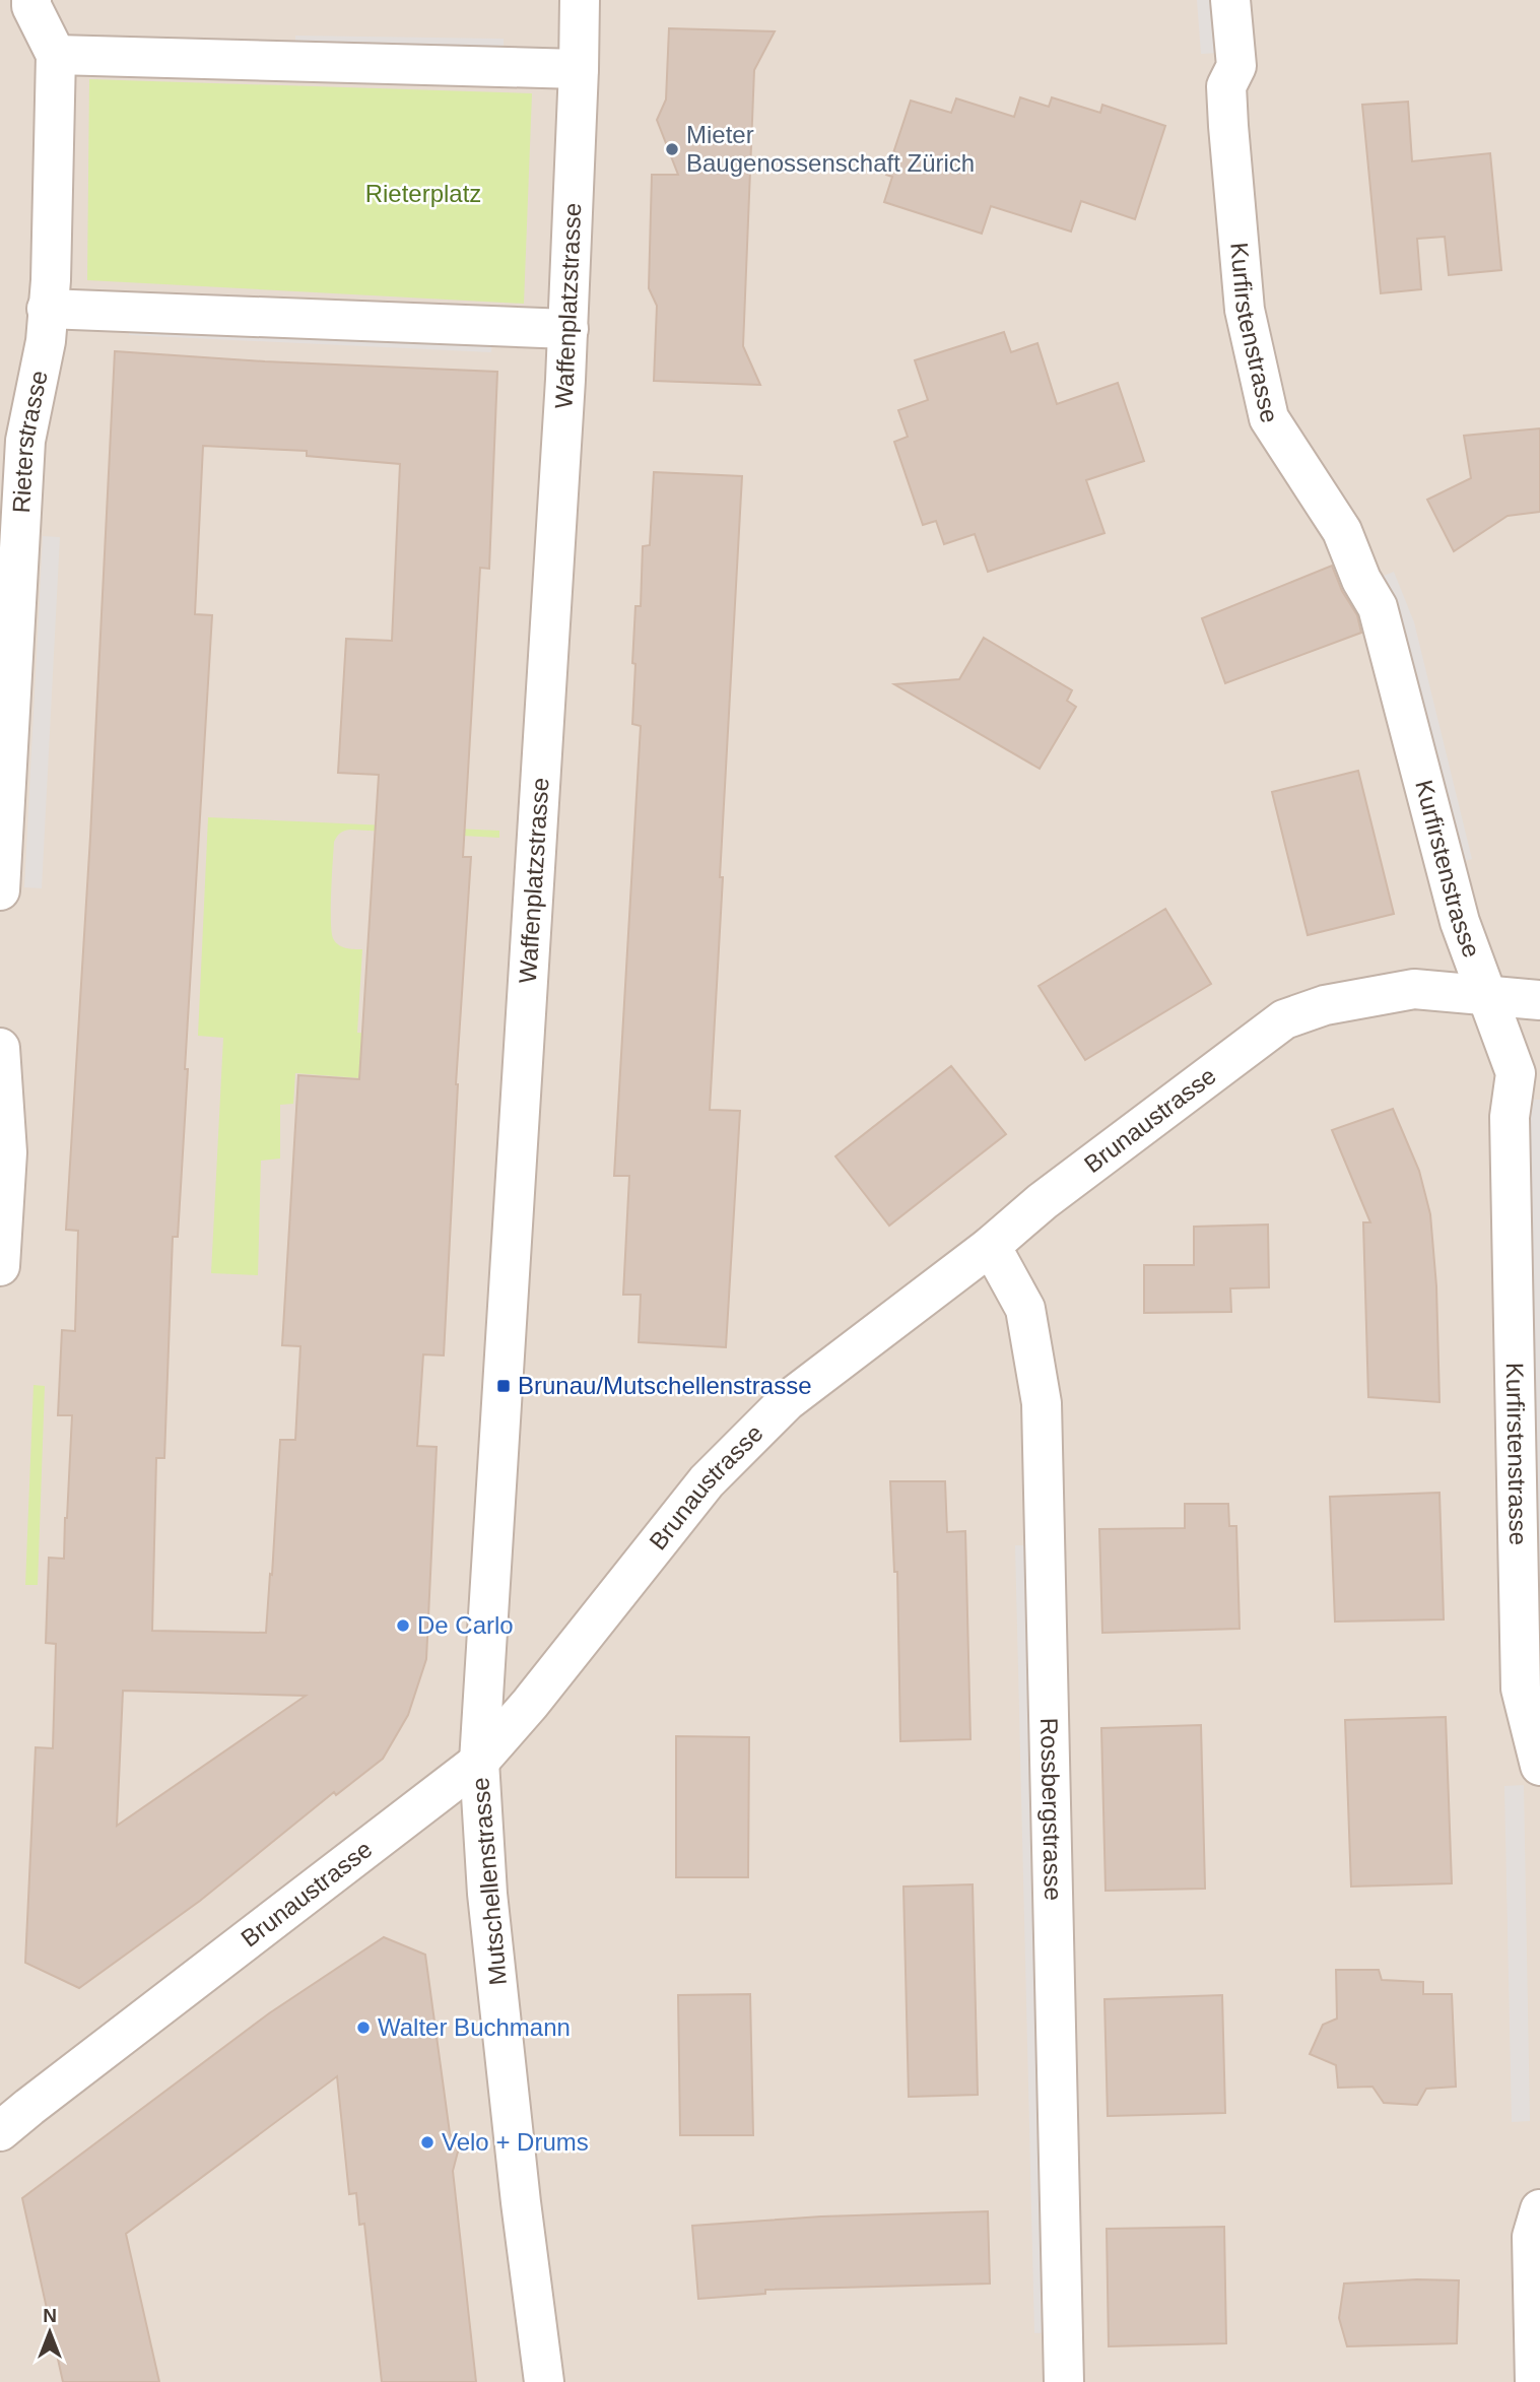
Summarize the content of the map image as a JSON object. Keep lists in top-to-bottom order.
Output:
{
  "streets": {
    "street": [
      "Waffenplatzstrasse",
      "Kurfirstenstrasse",
      "Rieterstrasse",
      "Brunaustrasse",
      "Rossbergstrasse",
      "Mutschellenstrasse"
    ]
  },
  "crossings": [
    ["Waffenplatzstrasse", "Brunaustrasse"],
    ["Waffenplatzstrasse", "Mutschellenstrasse"],
    ["Kurfirstenstrasse", "Brunaustrasse"],
    ["Brunaustrasse", "Rossbergstrasse"],
    ["Brunaustrasse", "Mutschellenstrasse"]
  ],
  "parks": ["Rieterplatz"],
  "places": {
    "other": [
      "Mieter Baugenossenschaft Zürich",
      "De Carlo",
      "Walter Buchmann",
      "Velo + Drums"
    ],
    "transit": ["Brunau/Mutschellenstrasse"]
  },
  "north": "top"
}
